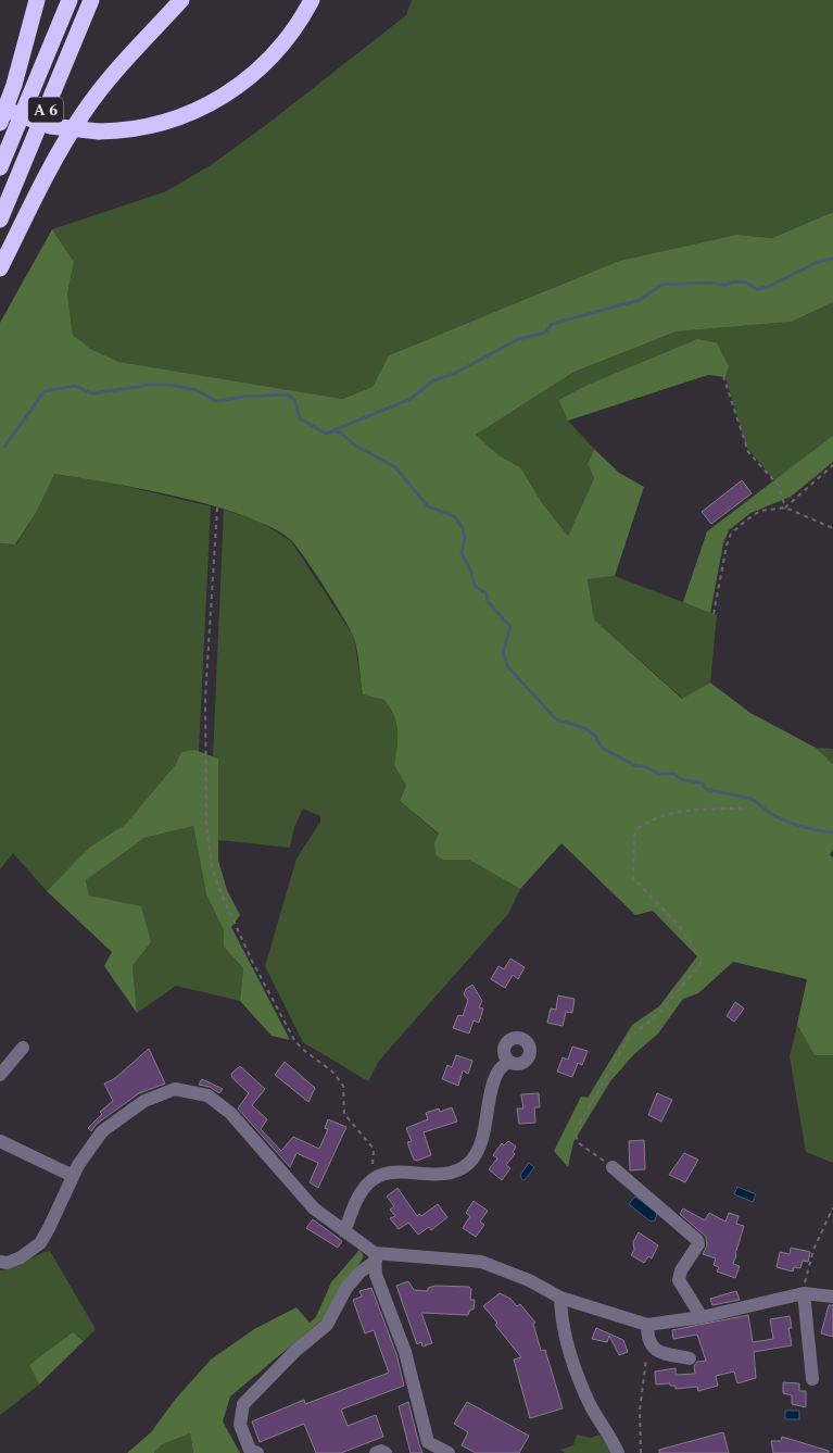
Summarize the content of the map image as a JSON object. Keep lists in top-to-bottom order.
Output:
{
  "streets": {
    "highway": ["A 6"]
  }
}
